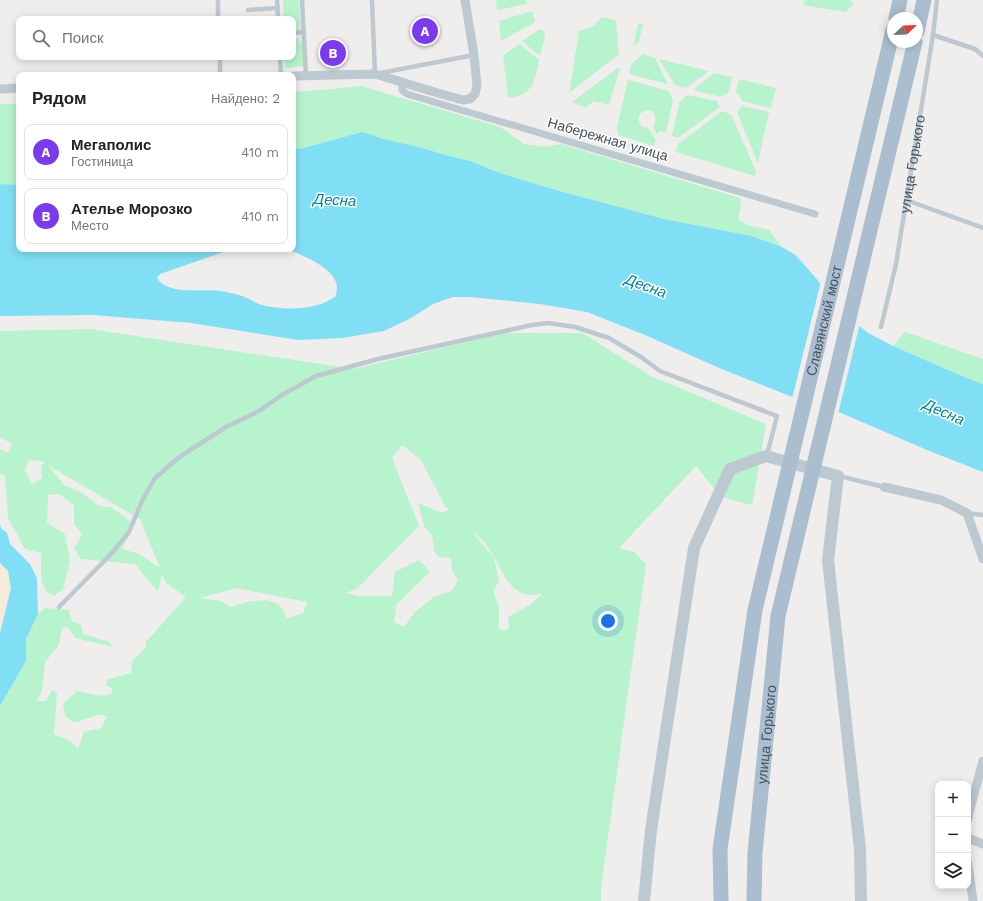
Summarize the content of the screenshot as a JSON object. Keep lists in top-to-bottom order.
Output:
{
  "streets": {
    "main road": ["улица Горького", "Славянский мост"],
    "street": ["Набережная улица"]
  },
  "crossings": [
    ["улица Горького", "Славянский мост"]
  ],
  "water": ["Десна"],
  "north": "top right",
  "page": {
    "pins": ["A", "B"],
    "search": "Поиск",
    "heading": ["Рядом", "Найдено: 2"],
    "list": [
      {
        "mark": "A",
        "name": "Мегаполис",
        "note": "Гостиница",
        "value": "410 m"
      },
      {
        "mark": "B",
        "name": "Ателье Морозко",
        "note": "Место",
        "value": "410 m"
      }
    ],
    "map_buttons": ["+", "−"]
  }
}
